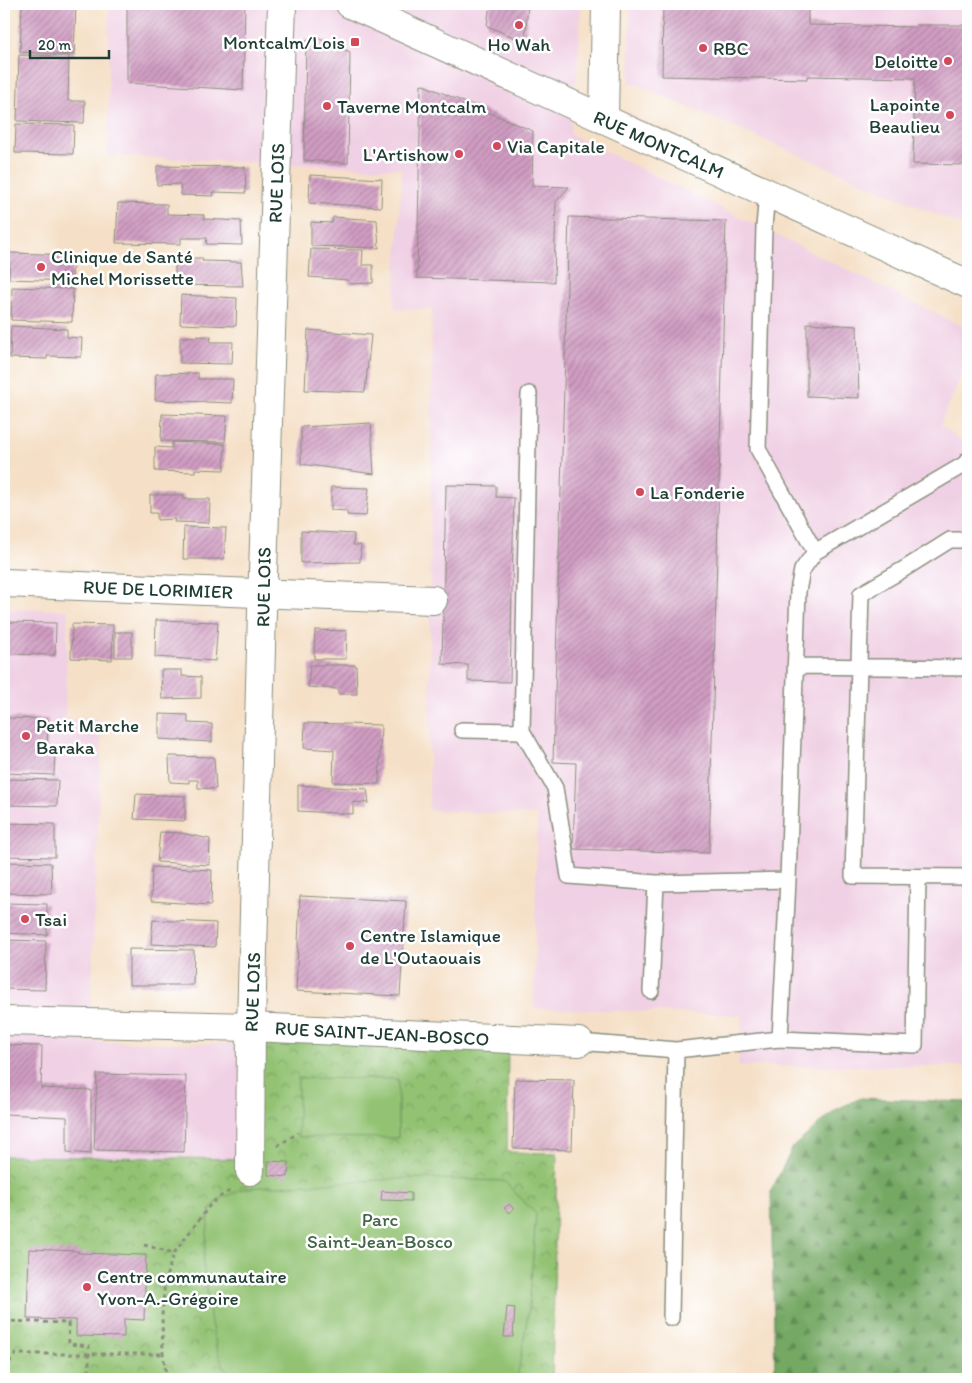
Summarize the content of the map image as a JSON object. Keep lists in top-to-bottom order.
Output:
{
  "streets": {
    "street": [
      "RUE MONTCALM",
      "RUE LOIS",
      "RUE DE LORIMIER",
      "RUE SAINT-JEAN-BOSCO"
    ]
  },
  "crossings": [
    ["RUE LOIS", "RUE DE LORIMIER"],
    ["RUE LOIS", "RUE SAINT-JEAN-BOSCO"]
  ],
  "parks": ["Parc Saint-Jean-Bosco"],
  "places": {
    "other": [
      "Ho Wah",
      "RBC",
      "Deloitte",
      "Taverne Montcalm",
      "Lapointe Beaulieu",
      "Via Capitale",
      "L'Artishow",
      "Clinique de Santé Michel Morissette",
      "La Fonderie",
      "Petit Marche Baraka",
      "Tsai",
      "Centre Islamique de L'Outaouais",
      "Centre communautaire Yvon-A.-Grégoire"
    ],
    "transit": ["Montcalm/Lois"]
  },
  "scale_bar": "20 m"
}
